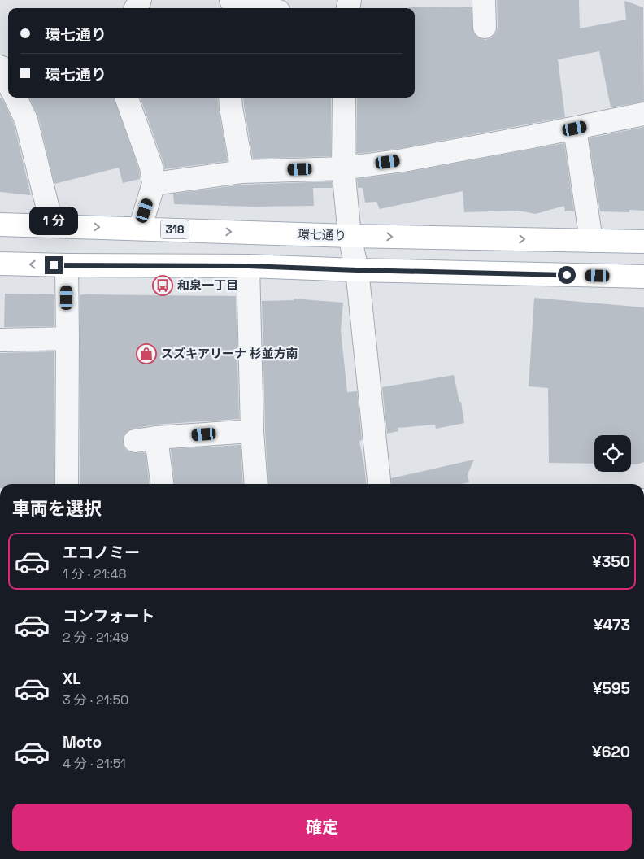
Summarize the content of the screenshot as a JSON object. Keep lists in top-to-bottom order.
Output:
{
  "streets": {
    "main road": ["318", "環七通り"]
  },
  "places": {
    "bus stop": ["和泉一丁目"],
    "shop": ["スズキアリーナ 杉並方南"]
  },
  "page": {
    "banner": ["環七通り", "環七通り"],
    "bubble": "1 分",
    "heading": "車両を選択",
    "list": [
      {
        "name": "エコノミー",
        "note": "1 分 · 21:48",
        "value": "¥350"
      },
      {
        "name": "コンフォート",
        "note": "2 分 · 21:49",
        "value": "¥473"
      },
      {
        "name": "XL",
        "note": "3 分 · 21:50",
        "value": "¥595"
      },
      {
        "name": "Moto",
        "note": "4 分 · 21:51",
        "value": "¥620"
      }
    ],
    "buttons": "確定"
  }
}
